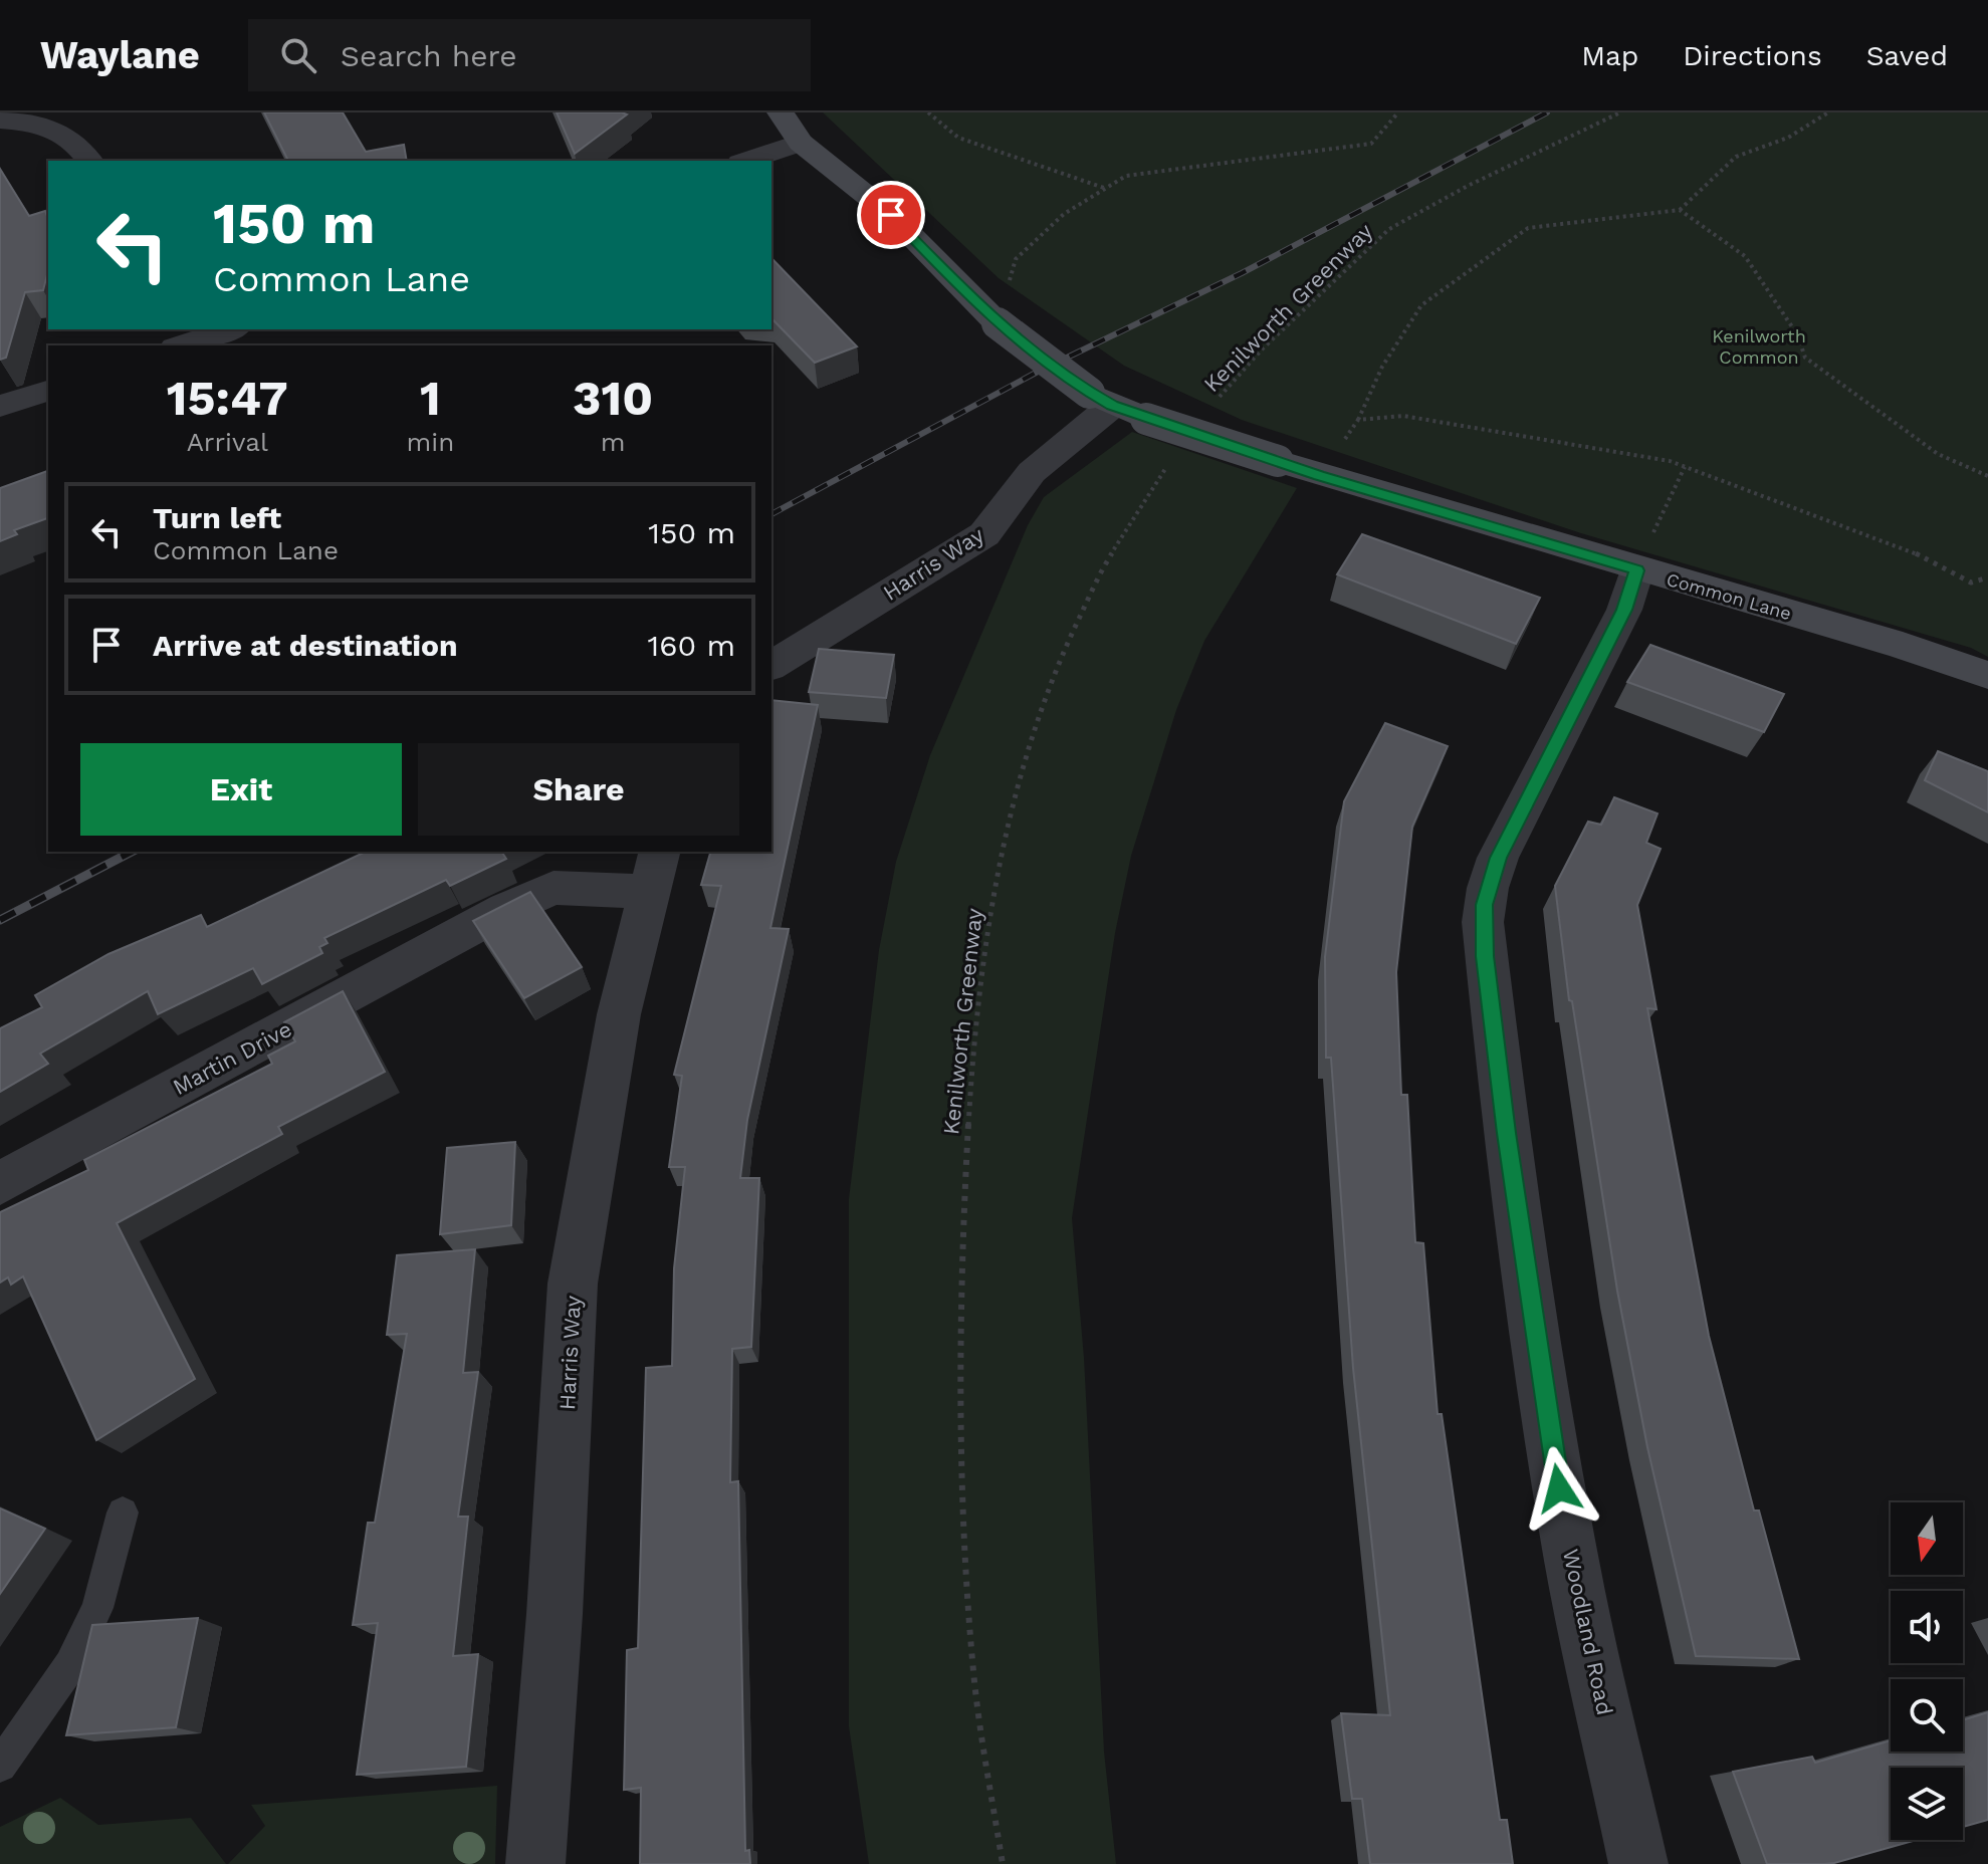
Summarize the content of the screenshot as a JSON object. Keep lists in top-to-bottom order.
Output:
{
  "streets": {
    "street": [
      "Harris Way",
      "Common Lane",
      "Martin Drive",
      "Woodland Road"
    ],
    "path": ["Kenilworth Greenway"]
  },
  "crossings": [
    ["Harris Way", "Common Lane"],
    ["Harris Way", "Martin Drive"],
    ["Common Lane", "Woodland Road"]
  ],
  "parks": ["Kenilworth Common"],
  "north": "bottom",
  "page": {
    "header": "Waylane",
    "search": "Search here",
    "nav": ["Map", "Directions", "Saved"],
    "turn": ["150 m", "Common Lane"],
    "eta": [
      "15:47",
      "Arrival",
      "1",
      "min",
      "310",
      "m"
    ],
    "list": [
      {
        "name": "Turn left",
        "note": "Common Lane",
        "value": "150 m"
      },
      {
        "name": "Arrive at destination",
        "value": "160 m"
      }
    ],
    "buttons": ["Exit", "Share"]
  }
}
